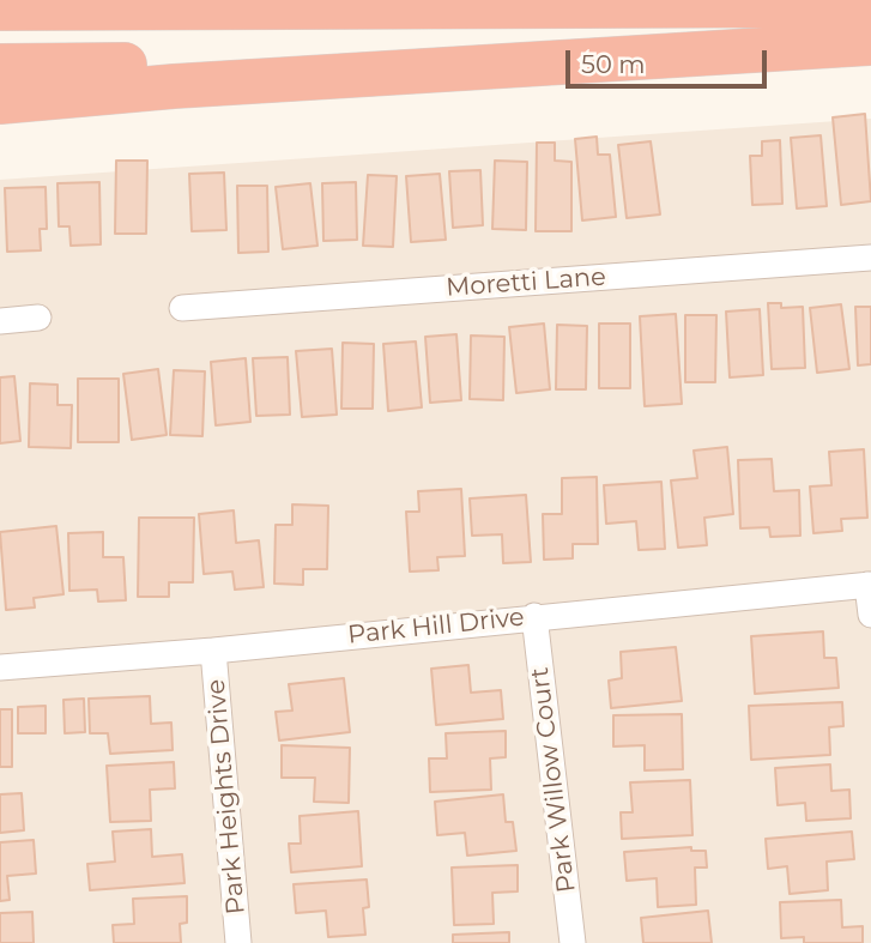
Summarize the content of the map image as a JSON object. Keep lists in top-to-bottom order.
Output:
{
  "streets": {
    "street": [
      "Moretti Lane",
      "Park Hill Drive",
      "Park Willow Court",
      "Park Heights Drive"
    ]
  },
  "crossings": [
    ["Park Hill Drive", "Park Willow Court"],
    ["Park Hill Drive", "Park Heights Drive"]
  ],
  "scale_bar": "50 m"
}
